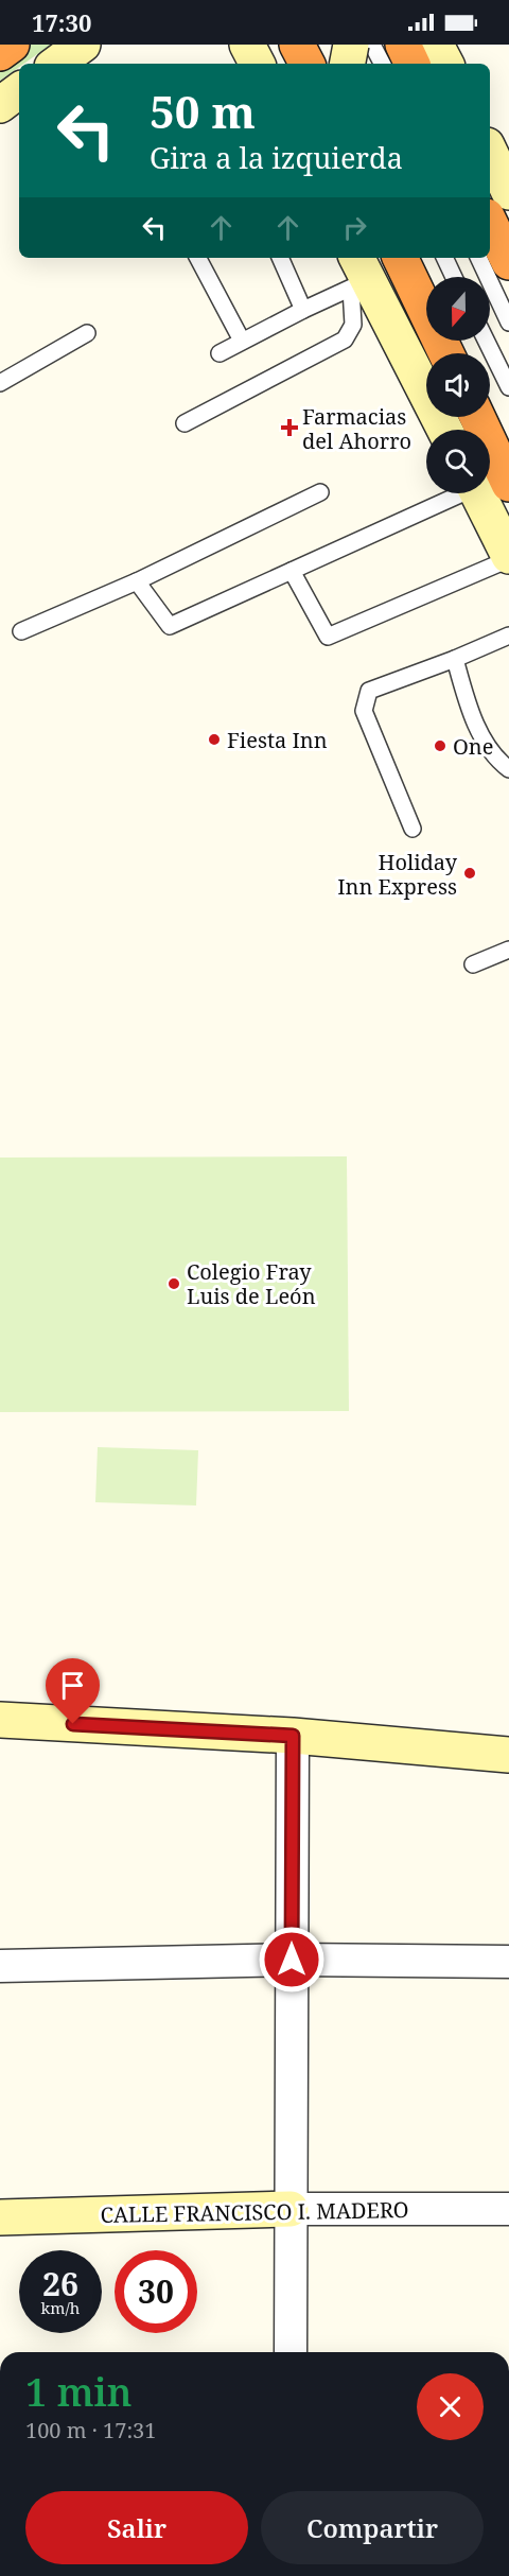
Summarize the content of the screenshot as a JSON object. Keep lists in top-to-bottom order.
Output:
{
  "streets": {
    "main road": ["CALLE FRANCISCO I. MADERO"]
  },
  "places": {
    "health": ["Farmacias del Ahorro"],
    "other": [
      "Fiesta Inn",
      "One",
      "Holiday Inn Express",
      "Colegio Fray Luis de León"
    ]
  },
  "north": "bottom",
  "page": {
    "status": "17:30",
    "turn": ["50 m", "Gira a la izquierda"],
    "speed": "26 km/h",
    "limit": "30",
    "heading": ["1 min", "100 m · 17:31"],
    "buttons": ["Salir", "Compartir"]
  }
}
